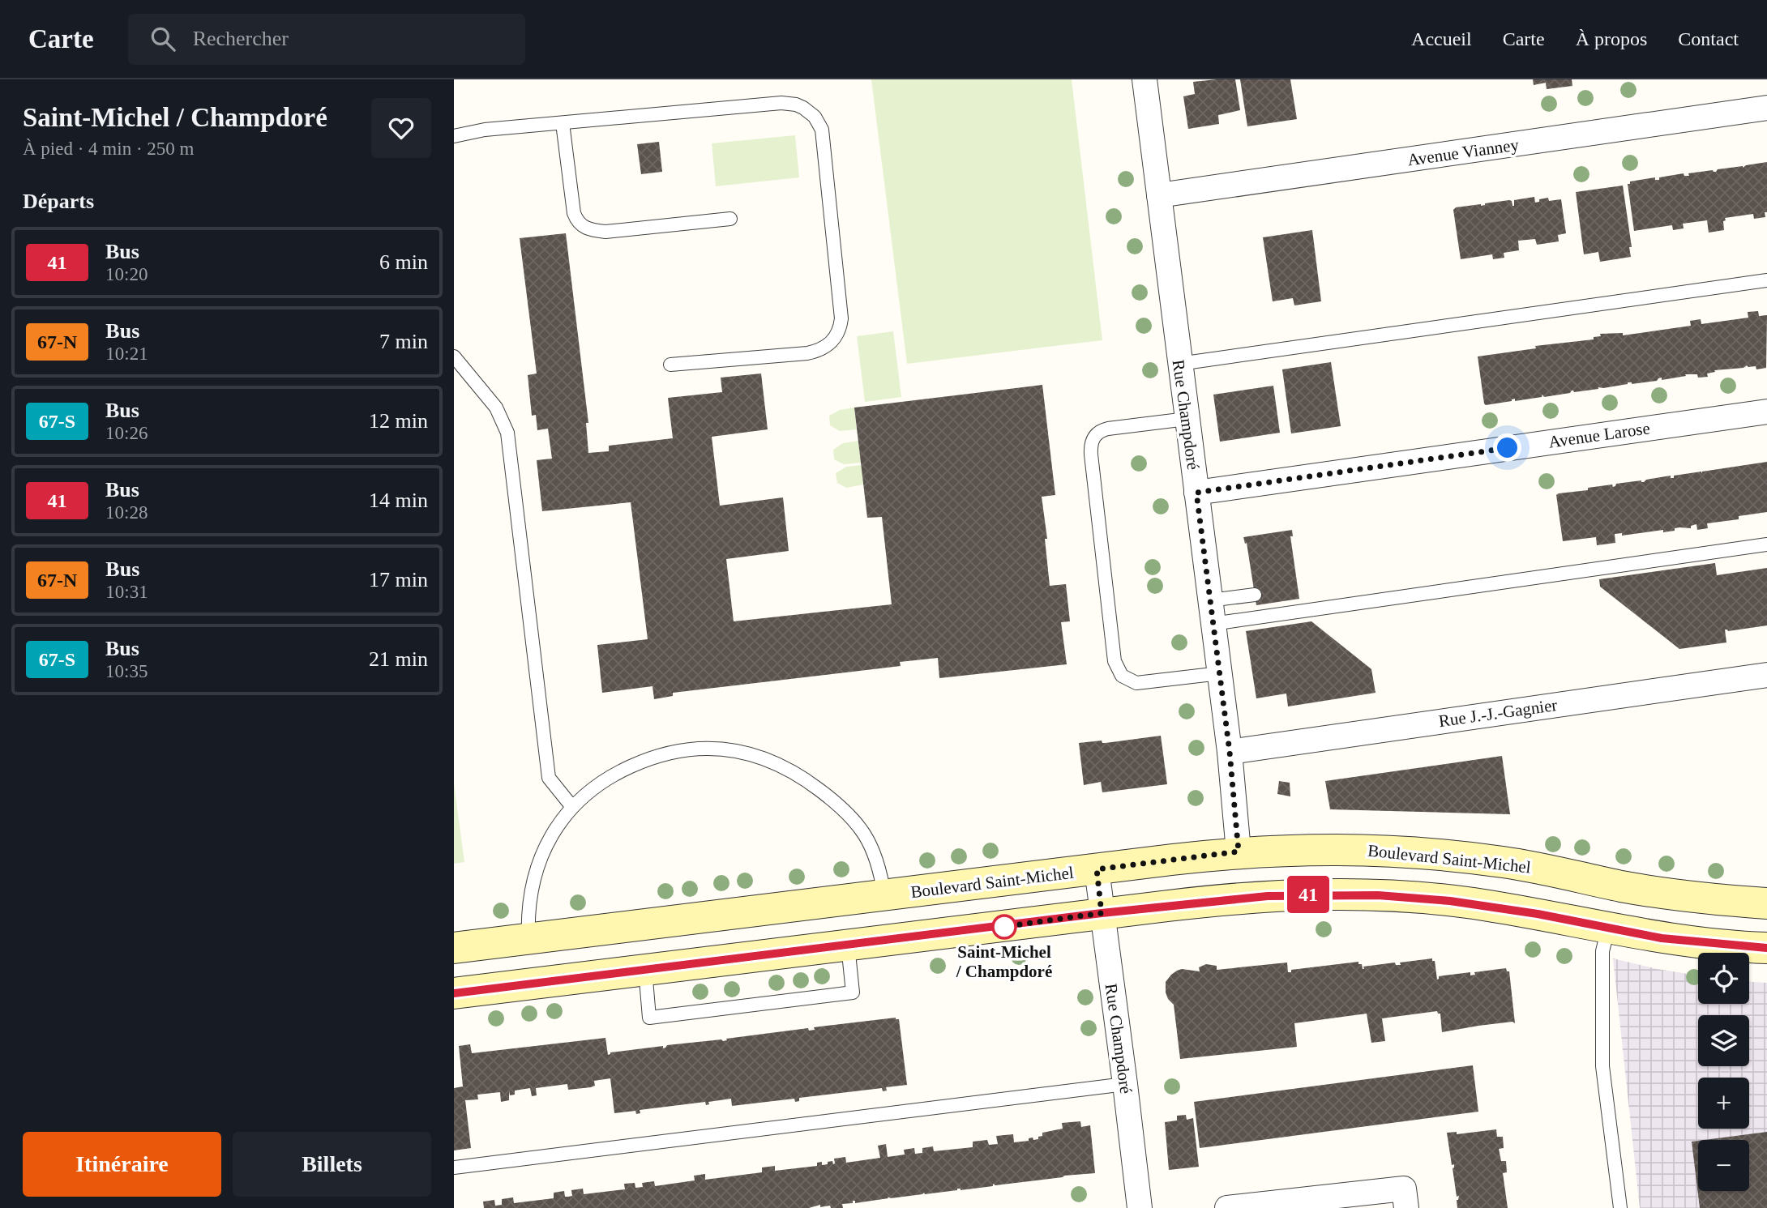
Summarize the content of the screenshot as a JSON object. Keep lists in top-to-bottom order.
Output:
{
  "streets": {
    "main road": ["Boulevard Saint-Michel"],
    "street": [
      "Avenue Vianney",
      "Rue Champdoré",
      "Avenue Larose",
      "Rue J.-J.-Gagnier"
    ]
  },
  "crossings": [
    ["Avenue Vianney", "Rue Champdoré"],
    ["Rue Champdoré", "Avenue Larose"],
    ["Rue Champdoré", "Rue J.-J.-Gagnier"],
    ["Rue Champdoré", "Boulevard Saint-Michel"]
  ],
  "places": ["Saint-Michel / Champdoré"],
  "lines": ["bus line 41"],
  "page": {
    "header": "Carte",
    "search": "Rechercher",
    "nav": [
      "Accueil",
      "Carte",
      "À propos",
      "Contact"
    ],
    "heading": [
      ["Saint-Michel / Champdoré", "À pied · 4 min · 250 m"],
      "Départs"
    ],
    "on_map": "41",
    "list": [
      {
        "mark": "41",
        "name": "Bus",
        "note": "10:20",
        "value": "6 min"
      },
      {
        "mark": "67-N",
        "name": "Bus",
        "note": "10:21",
        "value": "7 min"
      },
      {
        "mark": "67-S",
        "name": "Bus",
        "note": "10:26",
        "value": "12 min"
      },
      {
        "mark": "41",
        "name": "Bus",
        "note": "10:28",
        "value": "14 min"
      },
      {
        "mark": "67-N",
        "name": "Bus",
        "note": "10:31",
        "value": "17 min"
      },
      {
        "mark": "67-S",
        "name": "Bus",
        "note": "10:35",
        "value": "21 min"
      }
    ],
    "map_buttons": ["+", "−"],
    "buttons": ["Itinéraire", "Billets"]
  }
}
